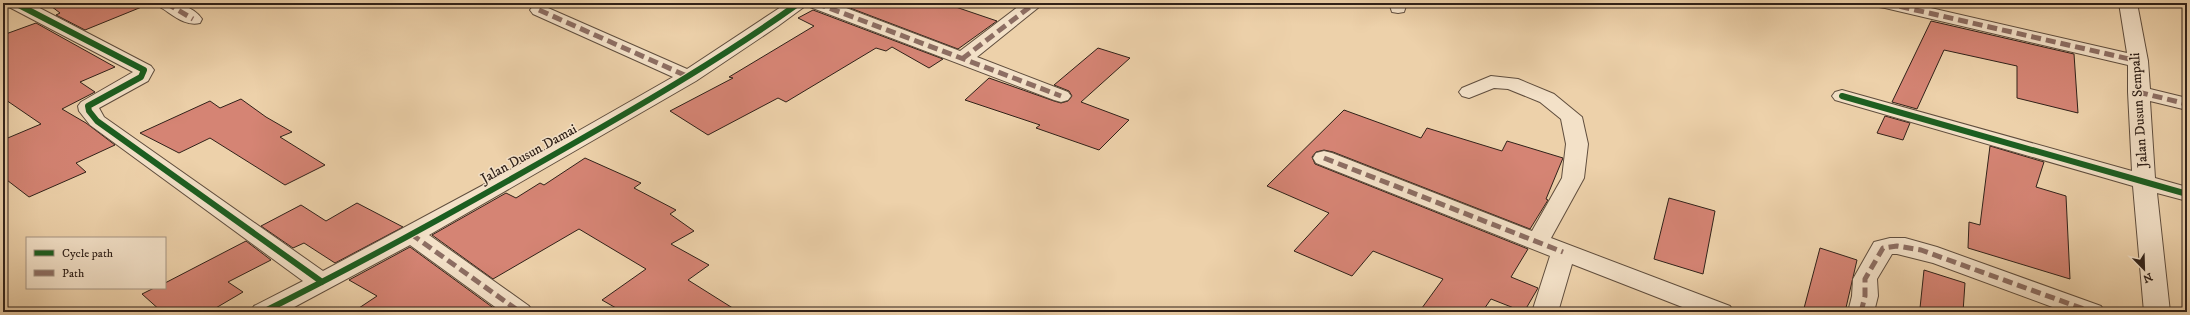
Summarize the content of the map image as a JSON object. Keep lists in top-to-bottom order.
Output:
{
  "streets": {
    "street": ["Jalan Dusun Sempali", "Jalan Dusun Damai"]
  },
  "legend": ["Cycle path", "Path"],
  "north": "bottom right"
}
